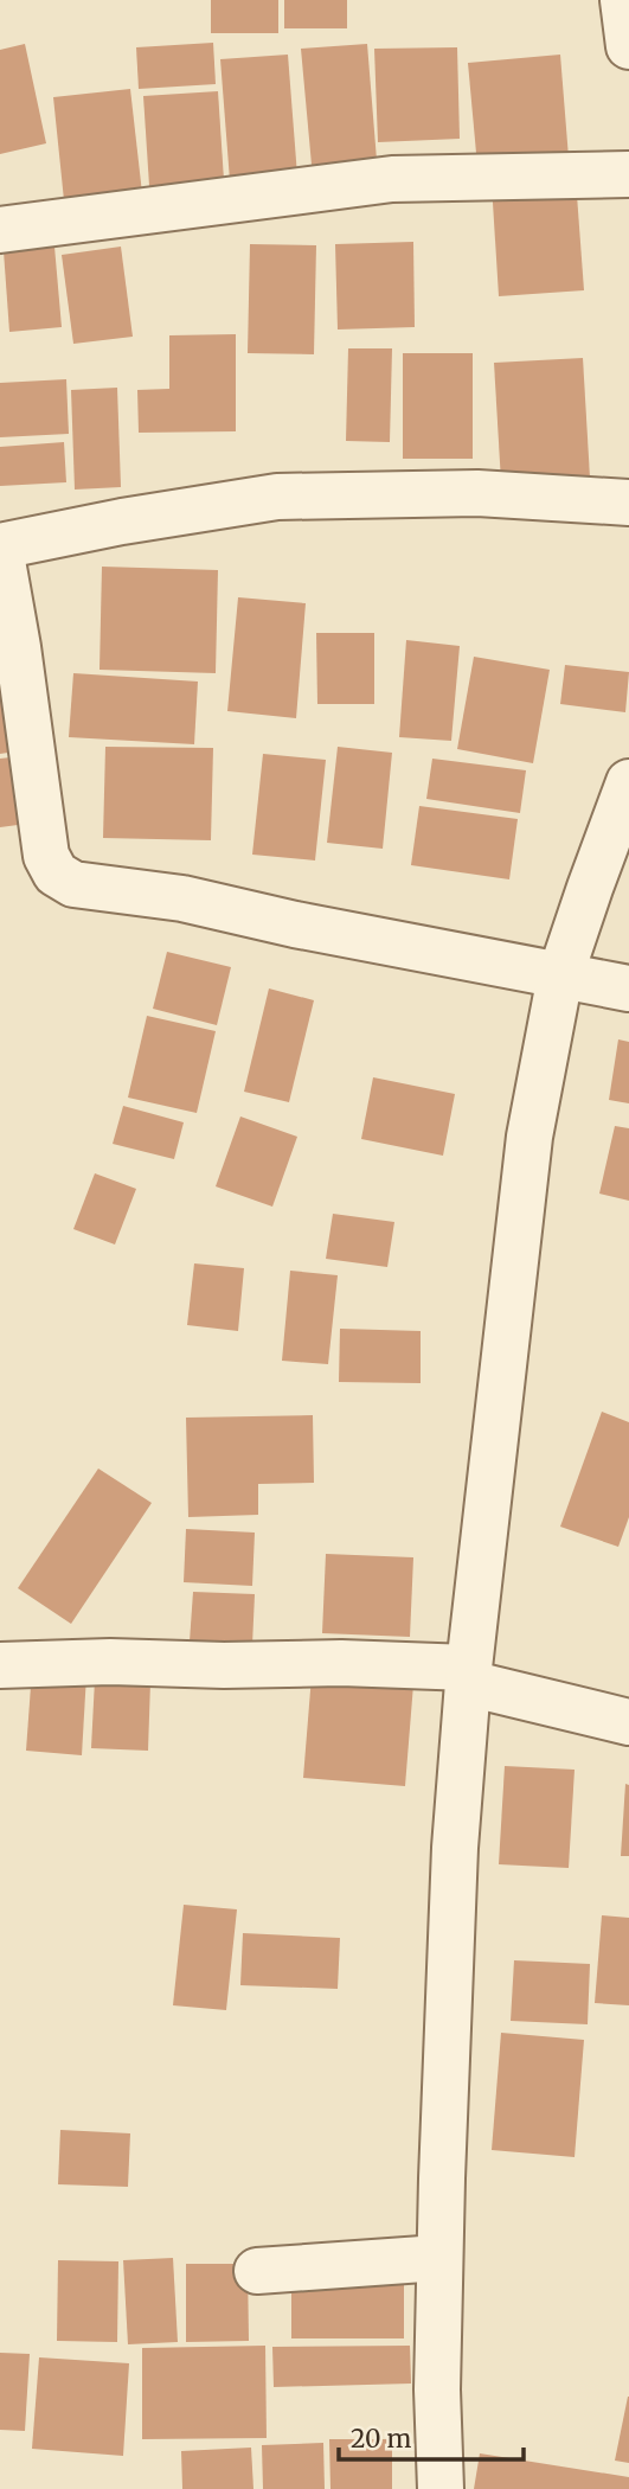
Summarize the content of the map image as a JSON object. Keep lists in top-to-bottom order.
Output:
{
  "scale_bar": "20 m"
}
